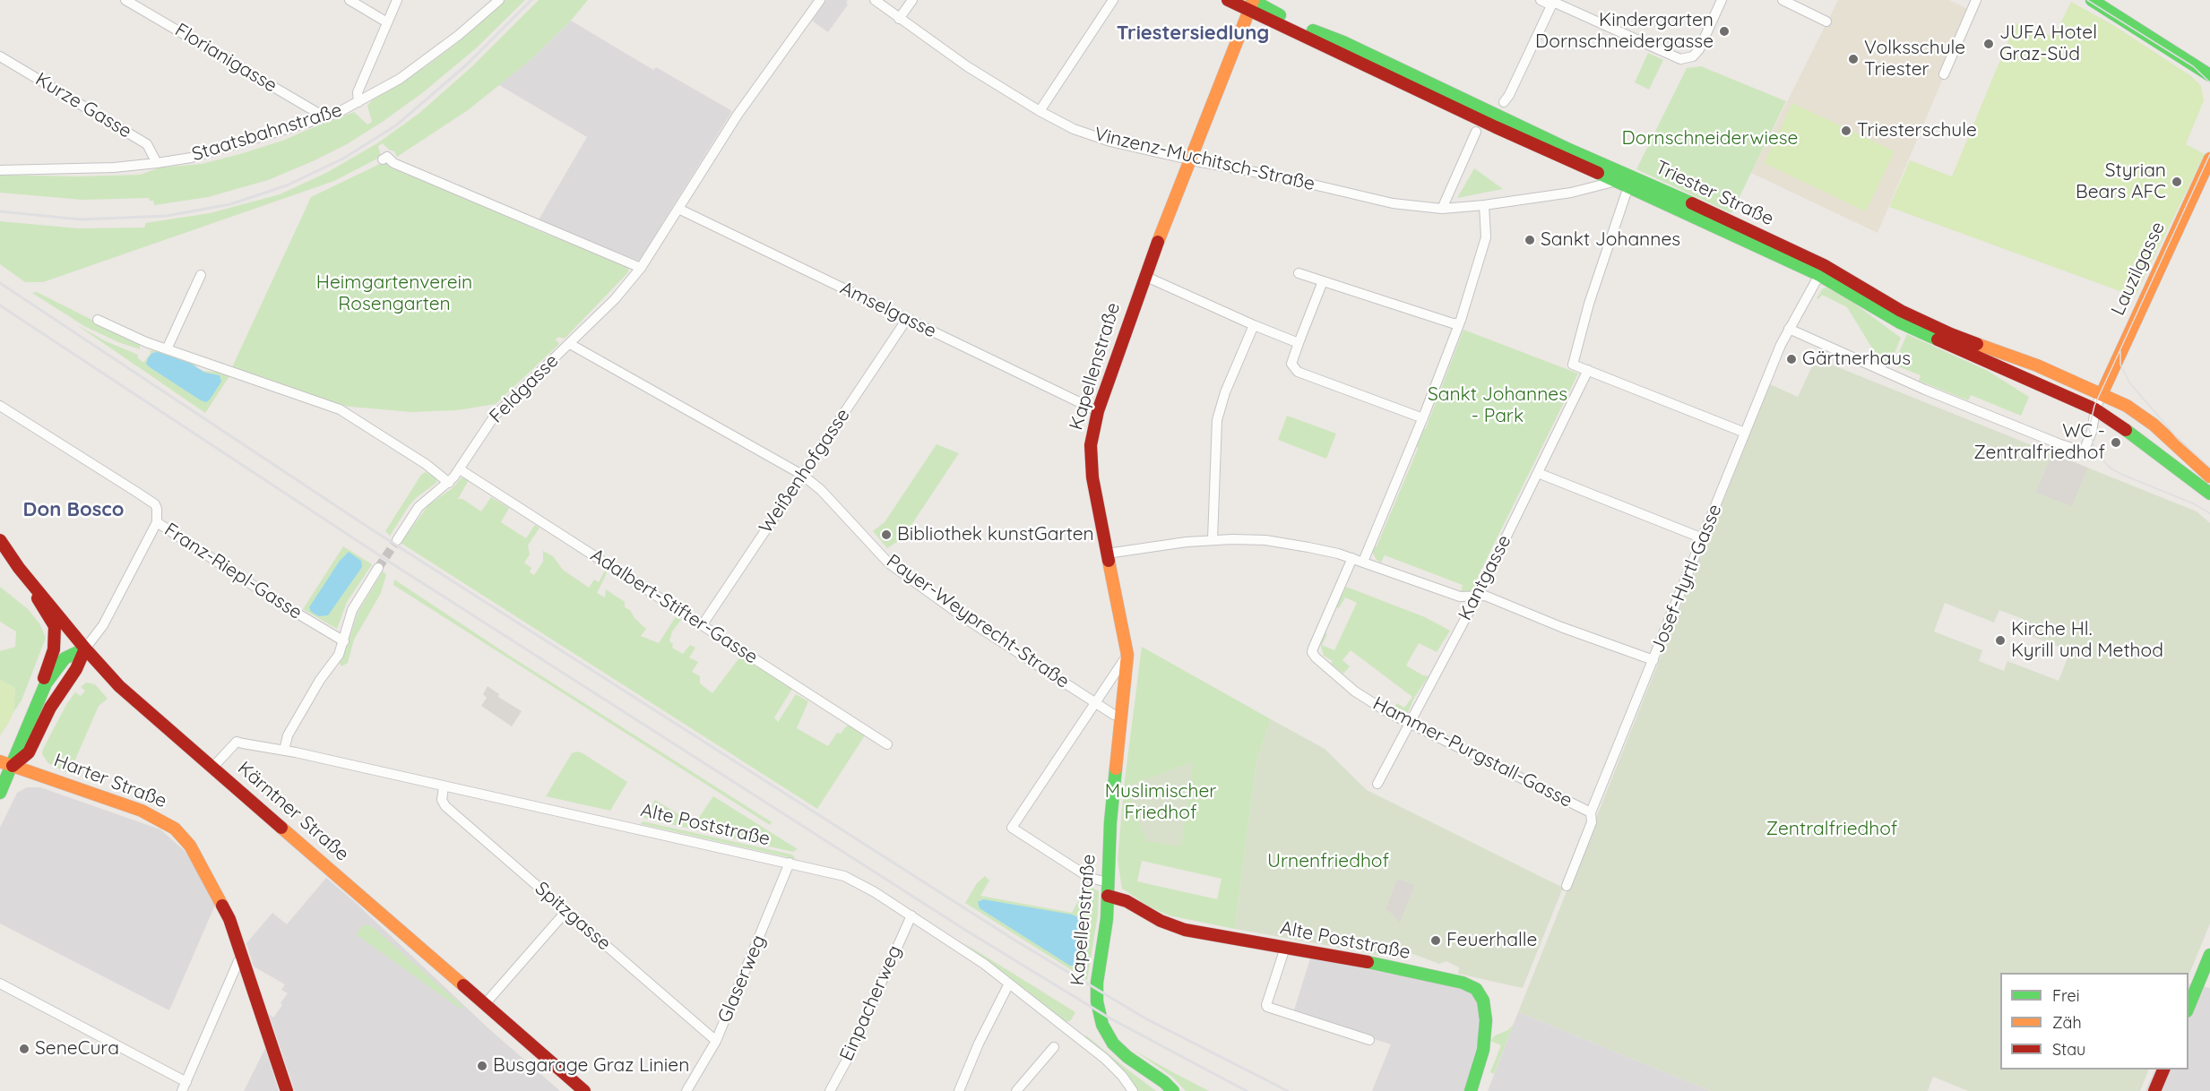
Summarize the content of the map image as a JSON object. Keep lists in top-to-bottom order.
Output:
{
  "streets": {
    "main road": [
      "Triester Straße",
      "Lauzilgasse",
      "Kapellenstraße",
      "Harter Straße",
      "Kärntner Straße",
      "Alte Poststraße"
    ],
    "street": [
      "Florianigasse",
      "Kurze Gasse",
      "Staatsbahnstraße",
      "Vinzenz-Muchitsch-Straße",
      "Amselgasse",
      "Feldgasse",
      "Weißenhofgasse",
      "Franz-Riepl-Gasse",
      "Kantgasse",
      "Josef-Hyrtl-Gasse",
      "Adalbert-Stifter-Gasse",
      "Payer-Weyprecht-Straße",
      "Hammer-Purgstall-Gasse",
      "Spitzgasse",
      "Glaserweg",
      "Einpacherweg"
    ]
  },
  "crossings": [
    ["Florianigasse", "Staatsbahnstraße"],
    ["Kurze Gasse", "Staatsbahnstraße"],
    ["Vinzenz-Muchitsch-Straße", "Triester Straße"],
    ["Vinzenz-Muchitsch-Straße", "Kapellenstraße"],
    ["Triester Straße", "Lauzilgasse"],
    ["Triester Straße", "Kapellenstraße"],
    ["Triester Straße", "Kantgasse"],
    ["Triester Straße", "Josef-Hyrtl-Gasse"],
    ["Amselgasse", "Kapellenstraße"],
    ["Amselgasse", "Feldgasse"],
    ["Amselgasse", "Weißenhofgasse"],
    ["Kapellenstraße", "Payer-Weyprecht-Straße"],
    ["Kapellenstraße", "Alte Poststraße"],
    ["Feldgasse", "Adalbert-Stifter-Gasse"],
    ["Feldgasse", "Payer-Weyprecht-Straße"],
    ["Weißenhofgasse", "Adalbert-Stifter-Gasse"],
    ["Weißenhofgasse", "Payer-Weyprecht-Straße"],
    ["Kantgasse", "Hammer-Purgstall-Gasse"],
    ["Josef-Hyrtl-Gasse", "Hammer-Purgstall-Gasse"],
    ["Kärntner Straße", "Alte Poststraße"],
    ["Alte Poststraße", "Spitzgasse"],
    ["Alte Poststraße", "Glaserweg"],
    ["Alte Poststraße", "Einpacherweg"],
    ["Spitzgasse", "Glaserweg"]
  ],
  "districts": ["Triestersiedlung", "Don Bosco"],
  "parks": [
    "Dornschneiderwiese",
    "Heimgartenverein Rosengarten",
    "Sankt Johannes - Park",
    "Muslimischer Friedhof",
    "Zentralfriedhof",
    "Urnenfriedhof"
  ],
  "places": [
    "Kindergarten Dornschneidergasse",
    "JUFA Hotel Graz-Süd",
    "Volksschule Triester",
    "Triesterschule",
    "Styrian Bears AFC",
    "Sankt Johannes",
    "Gärtnerhaus",
    "WC - Zentralfriedhof",
    "Bibliothek kunstGarten",
    "Kirche Hl. Kyrill und Method",
    "Feuerhalle",
    "SeneCura",
    "Busgarage Graz Linien"
  ],
  "legend": ["Frei", "Zäh", "Stau"]
}
